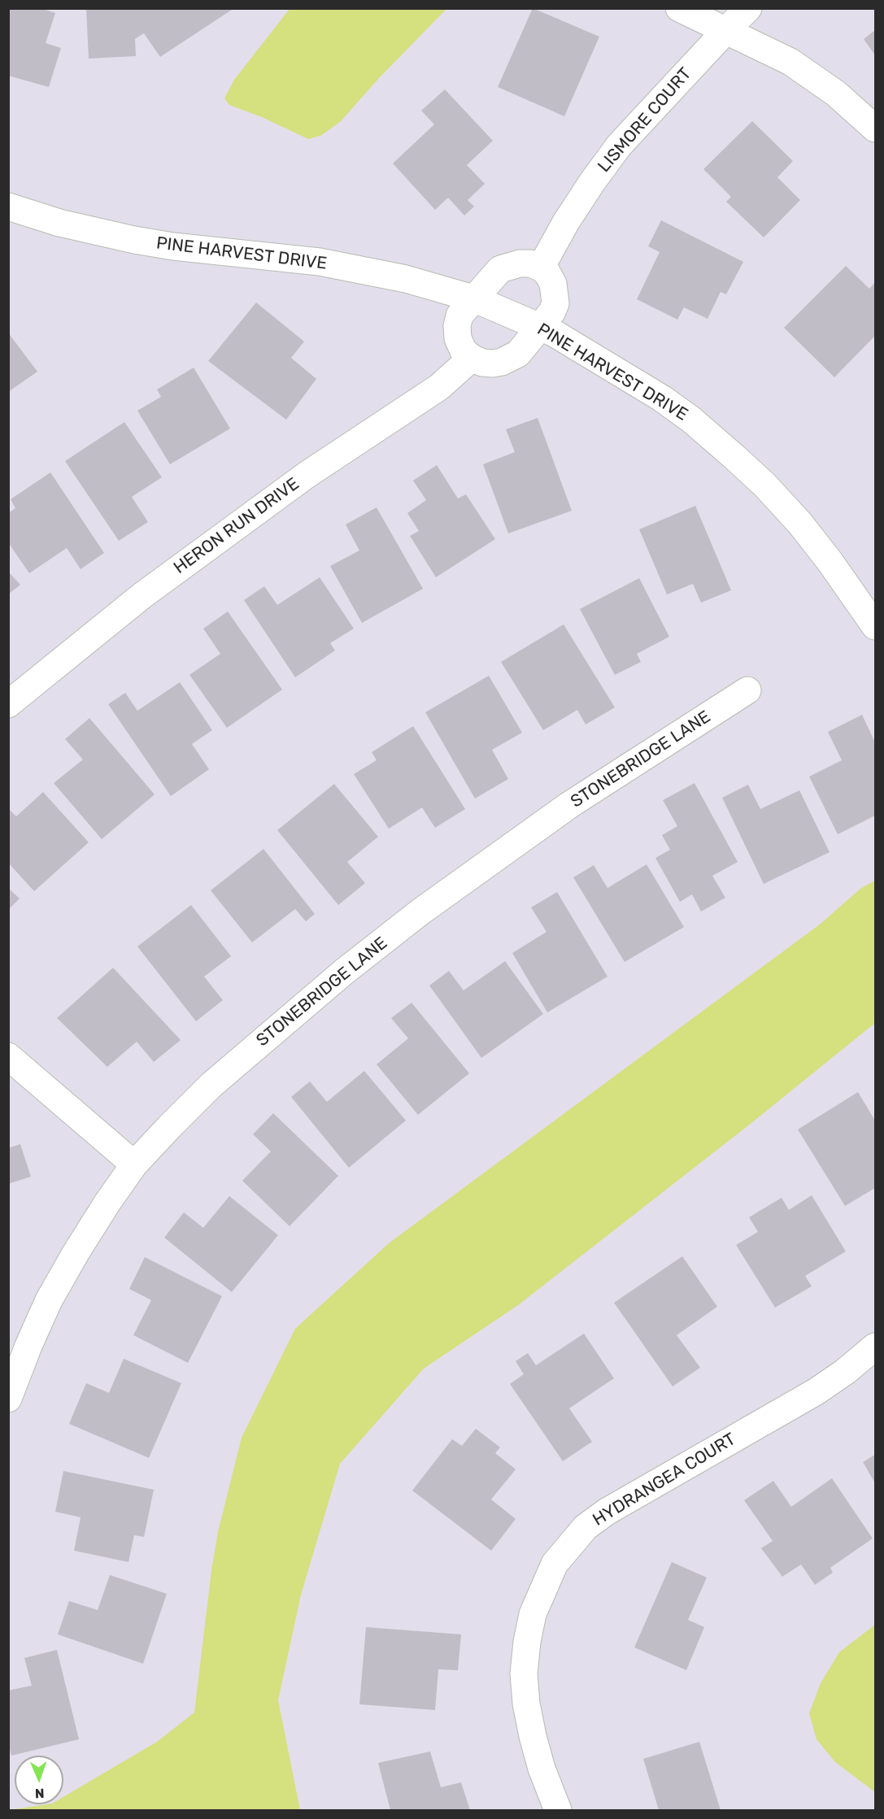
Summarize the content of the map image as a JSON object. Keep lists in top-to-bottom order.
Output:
{
  "streets": {
    "street": [
      "LISMORE COURT",
      "PINE HARVEST DRIVE",
      "HERON RUN DRIVE",
      "STONEBRIDGE LANE",
      "HYDRANGEA COURT"
    ]
  },
  "north": "bottom"
}
